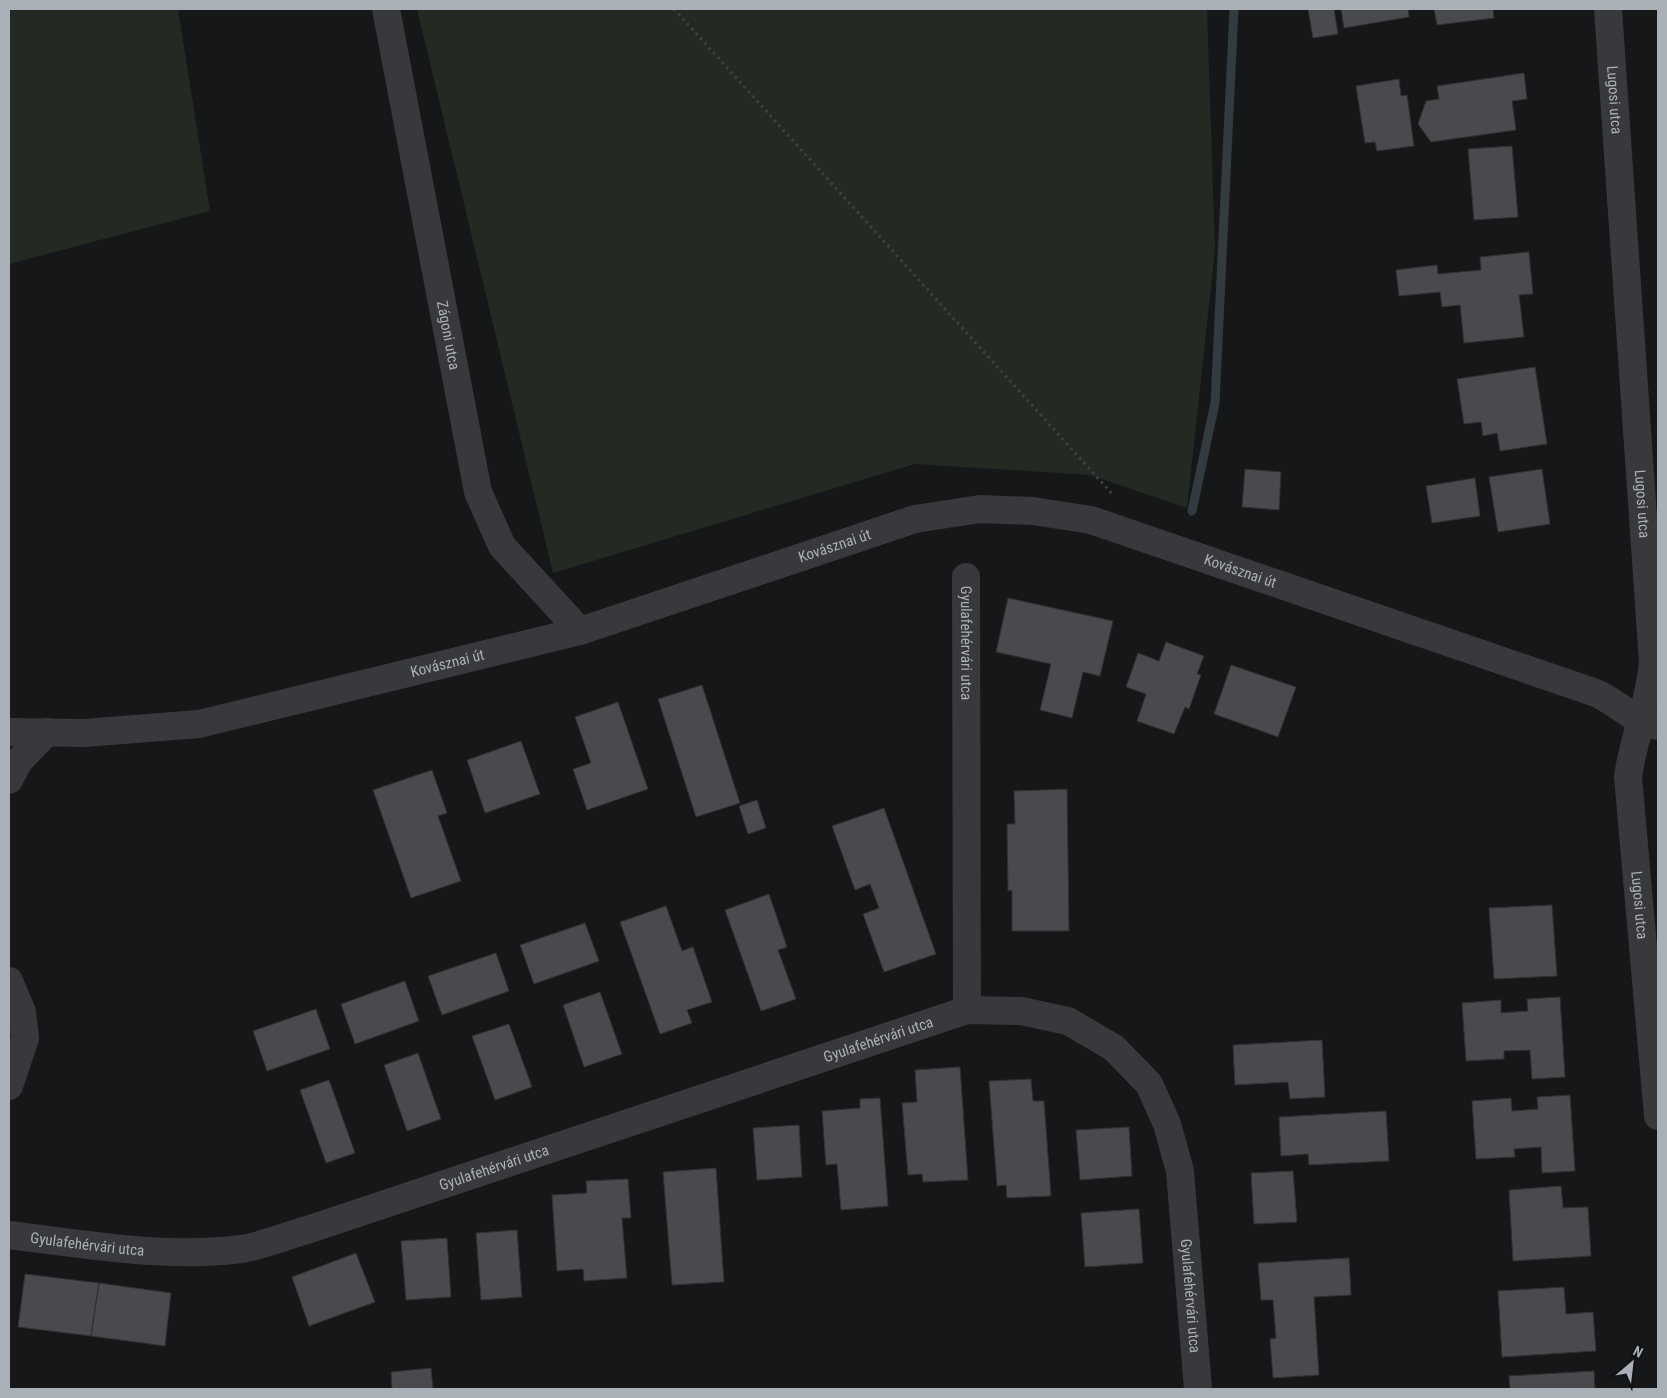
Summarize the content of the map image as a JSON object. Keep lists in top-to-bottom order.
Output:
{
  "streets": {
    "street": [
      "Lugosi utca",
      "Zágoni utca",
      "Kovásznai út",
      "Gyulafehérvári utca"
    ]
  },
  "crossings": [
    ["Lugosi utca", "Kovásznai út"],
    ["Zágoni utca", "Kovásznai út"]
  ],
  "north": "top right"
}
